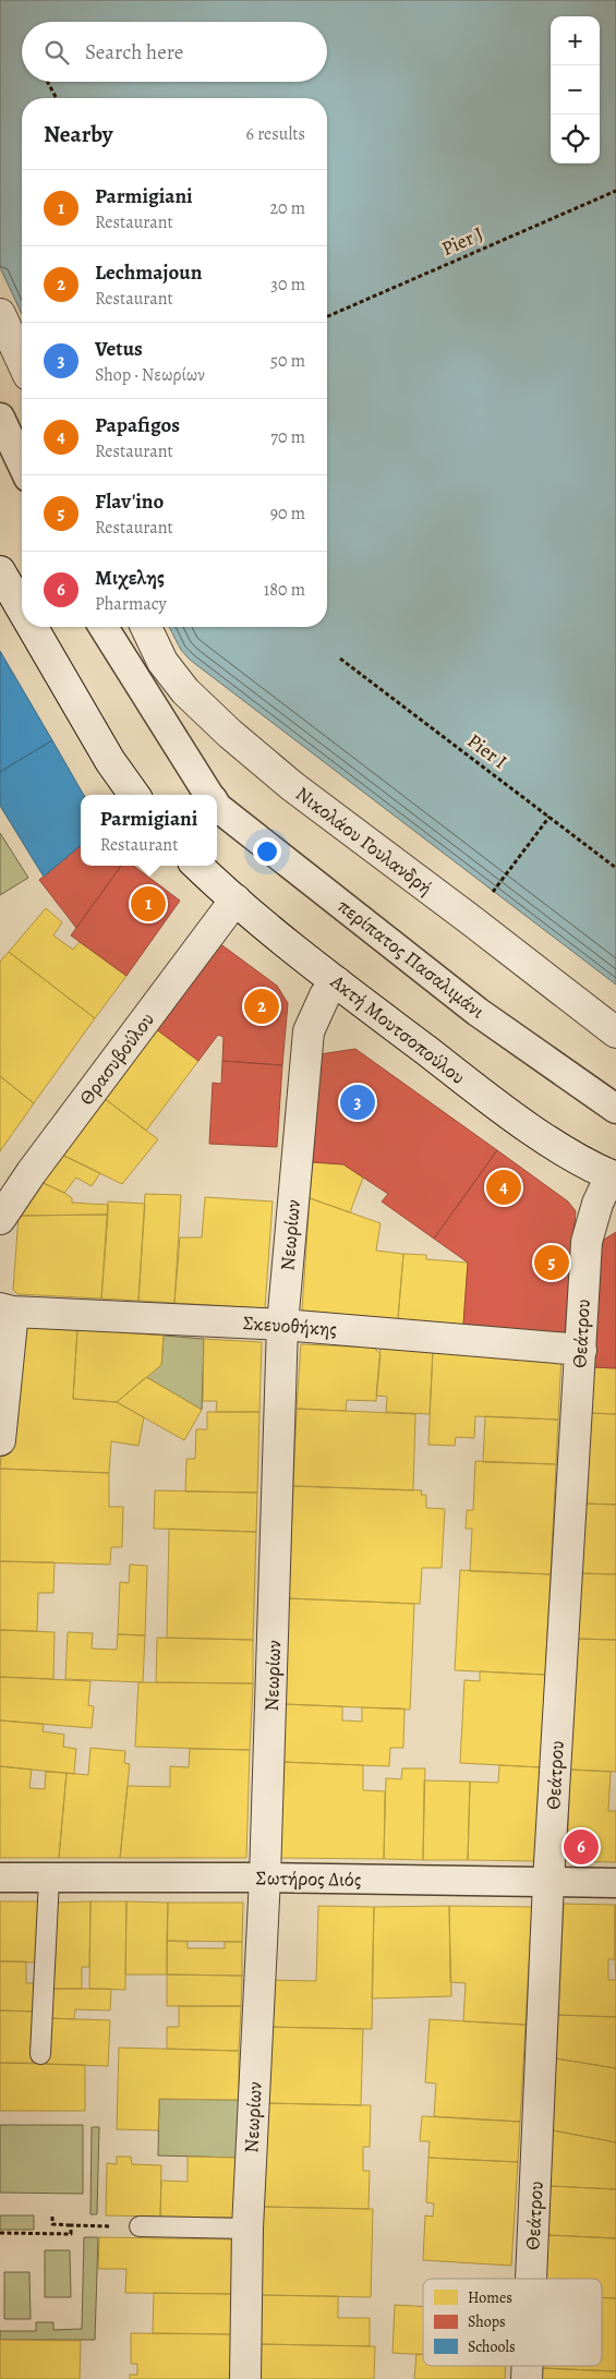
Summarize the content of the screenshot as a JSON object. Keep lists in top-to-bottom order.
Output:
{
  "streets": {
    "street": [
      "Νικολάου Γουλανδρή",
      "περίπατος Πασαλιμάνι",
      "Ακτή Μουτσοπούλου",
      "Θρασυβούλου",
      "Νεωρίων",
      "Σκευοθήκης",
      "Θεάτρου",
      "Σωτήρος Διός"
    ],
    "path": ["Pier J", "Pier I"]
  },
  "crossings": [
    ["Ακτή Μουτσοπούλου", "Θρασυβούλου"],
    ["Ακτή Μουτσοπούλου", "Νεωρίων"],
    ["Ακτή Μουτσοπούλου", "Θεάτρου"],
    ["Νεωρίων", "Σκευοθήκης"],
    ["Νεωρίων", "Σωτήρος Διός"],
    ["Σκευοθήκης", "Θεάτρου"],
    ["Θεάτρου", "Σωτήρος Διός"]
  ],
  "legend": ["Homes", "Shops", "Schools"],
  "page": {
    "map_buttons": ["+", "−"],
    "search": "Search here",
    "heading": ["Nearby", "6 results"],
    "list": [
      {
        "mark": "1",
        "name": "Parmigiani",
        "note": "Restaurant",
        "value": "20 m"
      },
      {
        "mark": "2",
        "name": "Lechmajoun",
        "note": "Restaurant",
        "value": "30 m"
      },
      {
        "mark": "3",
        "name": "Vetus",
        "note": "Shop · Νεωρίων",
        "value": "50 m"
      },
      {
        "mark": "4",
        "name": "Papafigos",
        "note": "Restaurant",
        "value": "70 m"
      },
      {
        "mark": "5",
        "name": "Flav'ino",
        "note": "Restaurant",
        "value": "90 m"
      },
      {
        "mark": "6",
        "name": "Μιχελης",
        "note": "Pharmacy",
        "value": "180 m"
      }
    ],
    "popup": ["Parmigiani", "Restaurant"],
    "pins": [
      "1",
      "2",
      "3",
      "4",
      "5",
      "6"
    ]
  }
}
